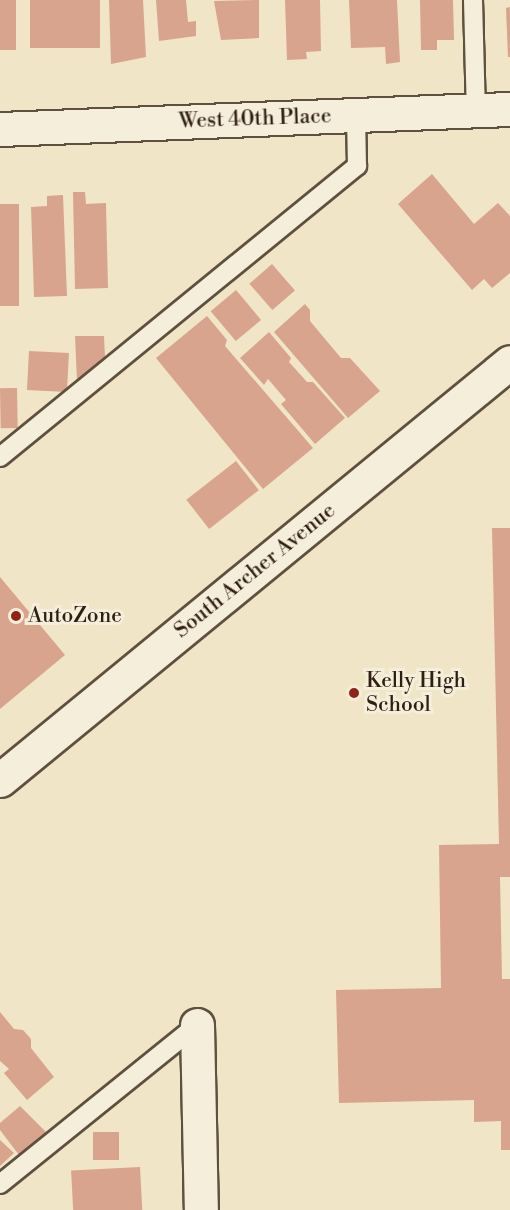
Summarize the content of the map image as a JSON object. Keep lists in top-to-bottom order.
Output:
{
  "streets": {
    "street": ["West 40th Place", "South Archer Avenue"]
  },
  "places": ["AutoZone", "Kelly High School"]
}
